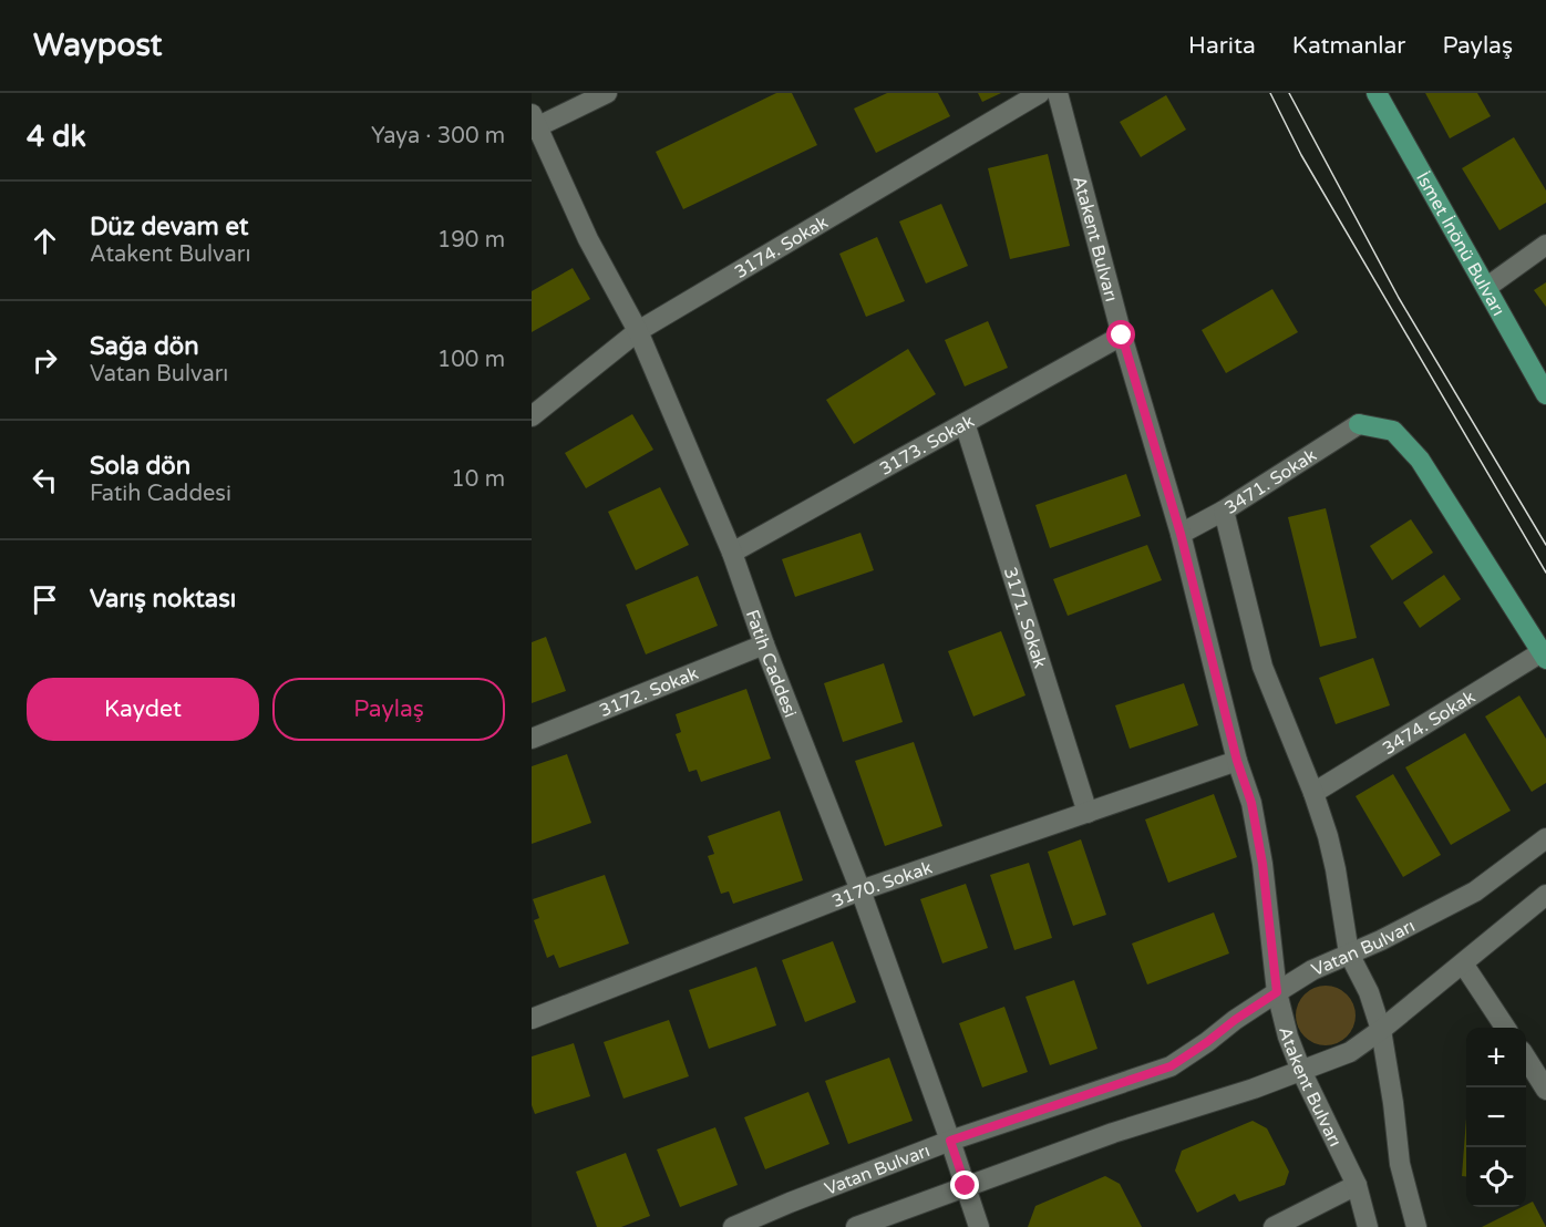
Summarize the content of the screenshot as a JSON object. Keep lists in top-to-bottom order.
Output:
{
  "streets": {
    "main road": ["İsmet İnönü Bulvarı"],
    "street": [
      "Atakent Bulvarı",
      "3174. Sokak",
      "3173. Sokak",
      "3471. Sokak",
      "3171. Sokak",
      "Fatih Caddesi",
      "3172. Sokak",
      "3474. Sokak",
      "3170. Sokak",
      "Vatan Bulvarı"
    ]
  },
  "crossings": [
    ["Atakent Bulvarı", "3173. Sokak"],
    ["Atakent Bulvarı", "3471. Sokak"],
    ["Atakent Bulvarı", "3170. Sokak"],
    ["Atakent Bulvarı", "Vatan Bulvarı"],
    ["3174. Sokak", "Fatih Caddesi"],
    ["3173. Sokak", "3171. Sokak"],
    ["3173. Sokak", "Fatih Caddesi"],
    ["3171. Sokak", "3170. Sokak"],
    ["Fatih Caddesi", "3172. Sokak"],
    ["Fatih Caddesi", "3170. Sokak"],
    ["Fatih Caddesi", "Vatan Bulvarı"]
  ],
  "page": {
    "header": "Waypost",
    "nav": ["Harita", "Katmanlar", "Paylaş"],
    "heading": ["4 dk", "Yaya · 300 m"],
    "list": [
      ["Düz devam et", "Atakent Bulvarı", "190 m"],
      ["Sağa dön", "Vatan Bulvarı", "100 m"],
      ["Sola dön", "Fatih Caddesi", "10 m"],
      "Varış noktası"
    ],
    "buttons": ["Kaydet", "Paylaş"],
    "map_buttons": ["+", "−"]
  }
}
